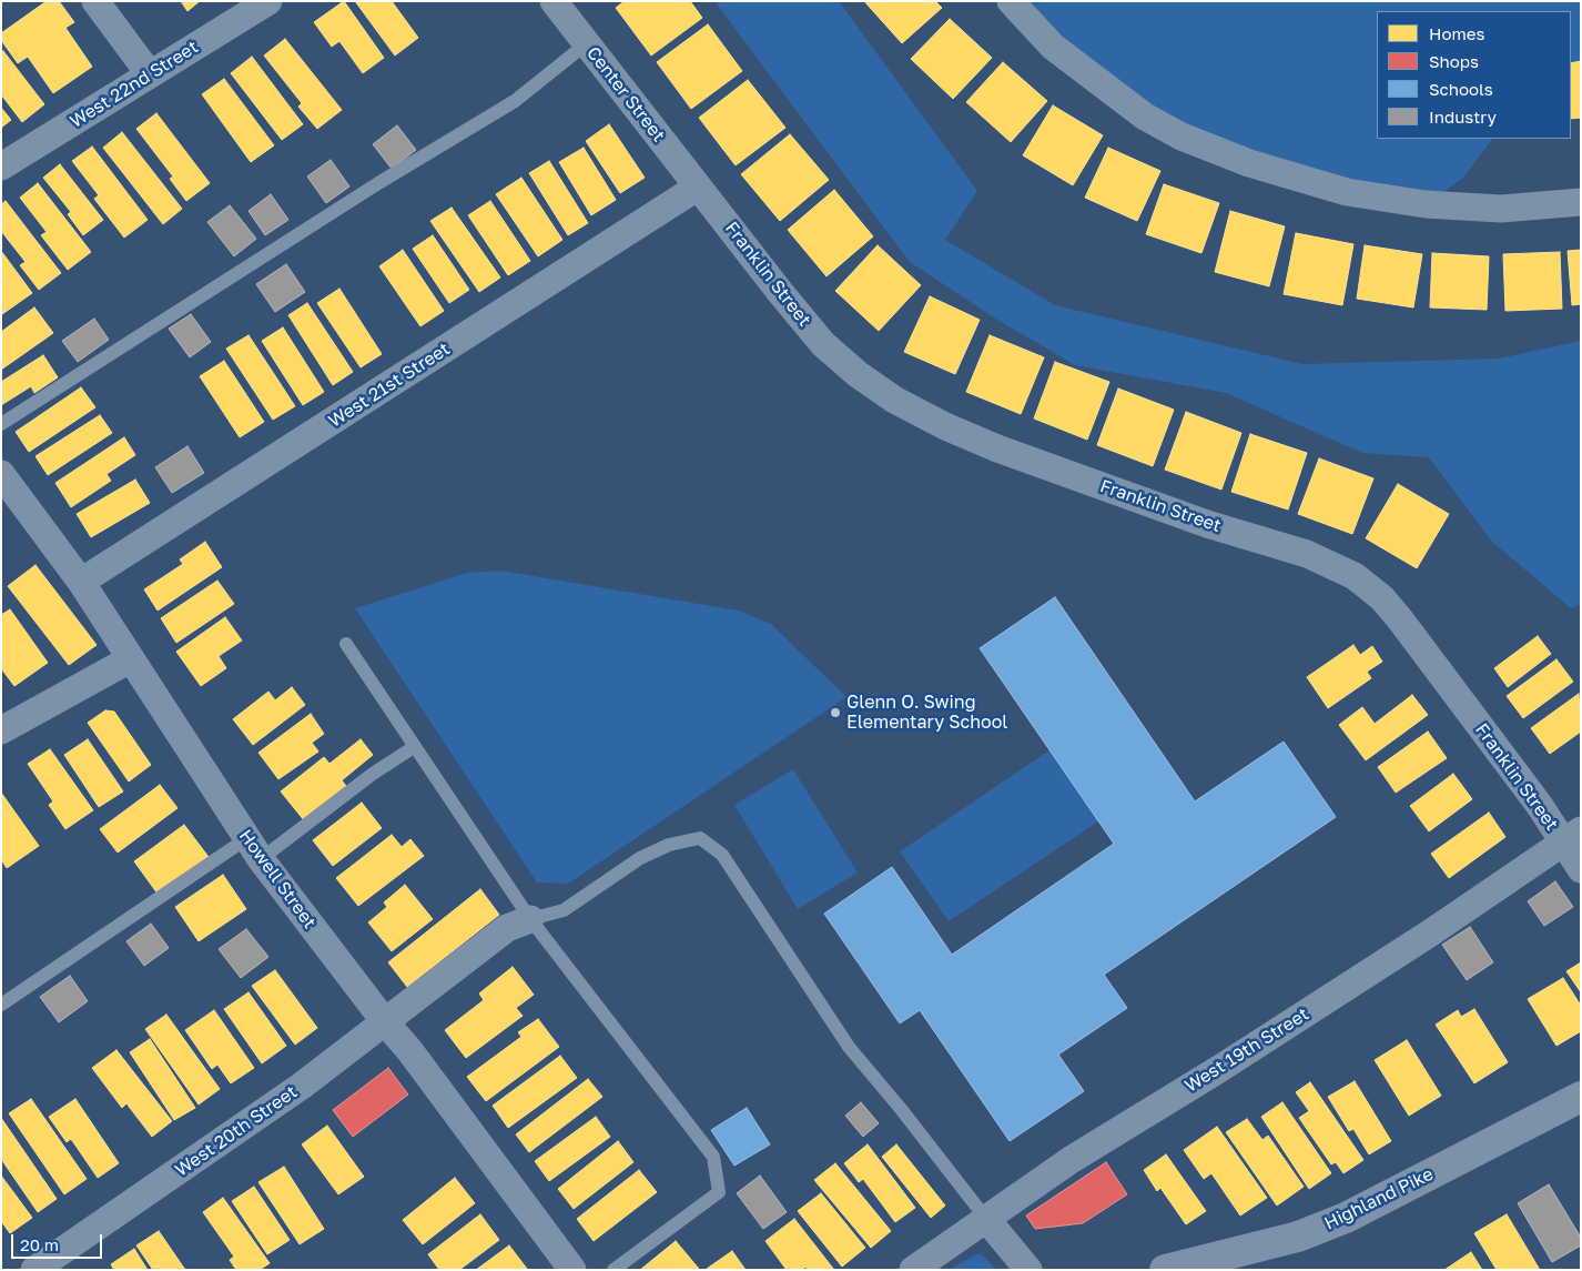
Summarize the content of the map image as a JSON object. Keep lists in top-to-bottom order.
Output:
{
  "streets": {
    "street": [
      "West 22nd Street",
      "Center Street",
      "Franklin Street",
      "West 21st Street",
      "Howell Street",
      "West 19th Street",
      "West 20th Street",
      "Highland Pike"
    ]
  },
  "crossings": [
    ["Center Street", "Franklin Street"],
    ["Center Street", "West 21st Street"],
    ["Franklin Street", "West 21st Street"],
    ["Franklin Street", "West 19th Street"],
    ["West 21st Street", "Howell Street"],
    ["Howell Street", "West 20th Street"]
  ],
  "places": ["Glenn O. Swing Elementary School"],
  "legend": [
    "Homes",
    "Shops",
    "Schools",
    "Industry"
  ],
  "scale_bar": "20 m"
}
